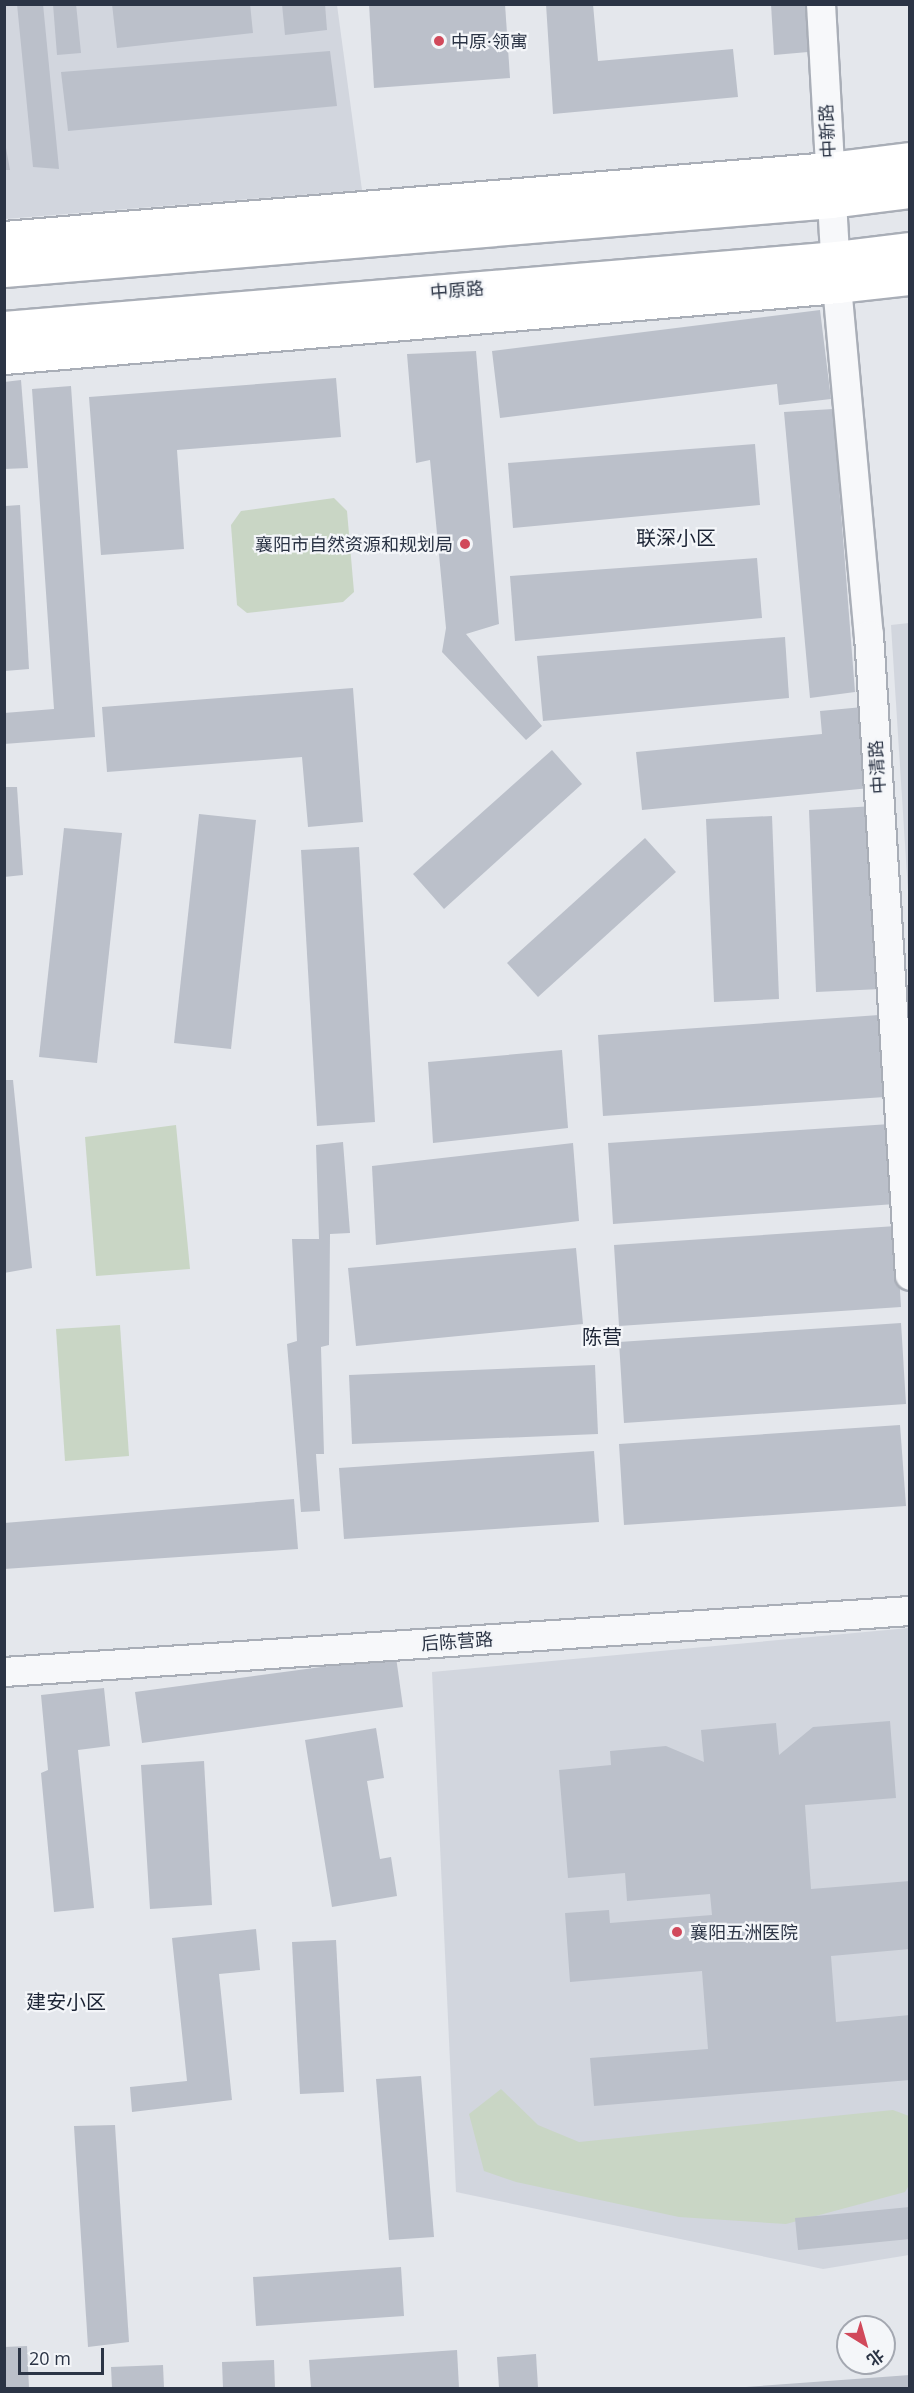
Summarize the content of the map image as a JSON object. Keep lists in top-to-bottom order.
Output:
{
  "streets": {
    "street": [
      "中新路",
      "中原路",
      "中清路",
      "后陈营路"
    ]
  },
  "crossings": [
    ["中新路", "中原路"],
    ["中新路", "中清路"],
    ["中原路", "中清路"]
  ],
  "districts": ["联深小区", "陈营", "建安小区"],
  "places": ["中原·领寓", "襄阳市自然资源和规划局", "襄阳五洲医院"],
  "scale_bar": "20 m",
  "north": "bottom right"
}
